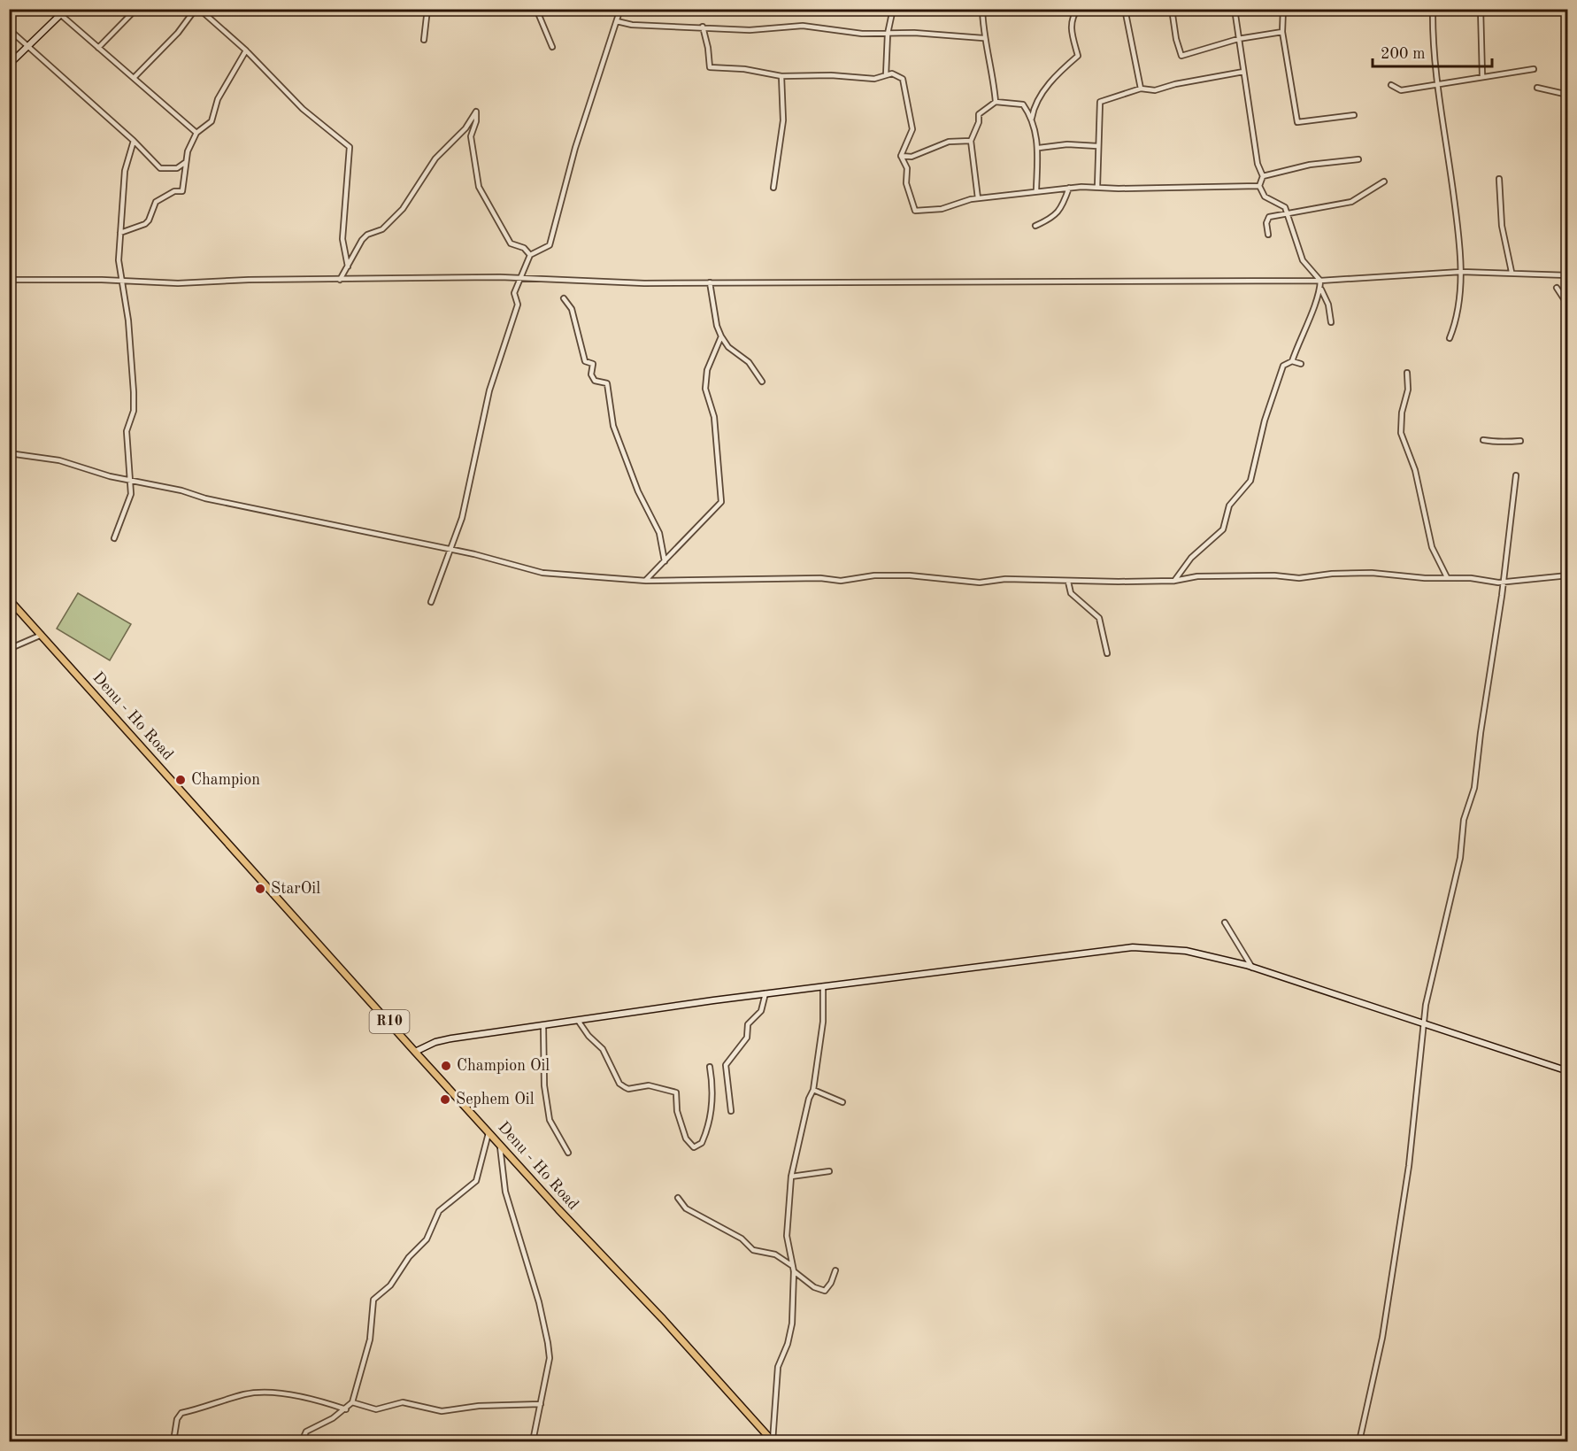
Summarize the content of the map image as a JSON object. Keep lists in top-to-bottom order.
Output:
{
  "streets": {
    "main road": ["Denu - Ho Road", "R10"]
  },
  "places": [
    "Champion",
    "StarOil",
    "Champion Oil",
    "Sephem Oil"
  ],
  "scale_bar": "200 m"
}
